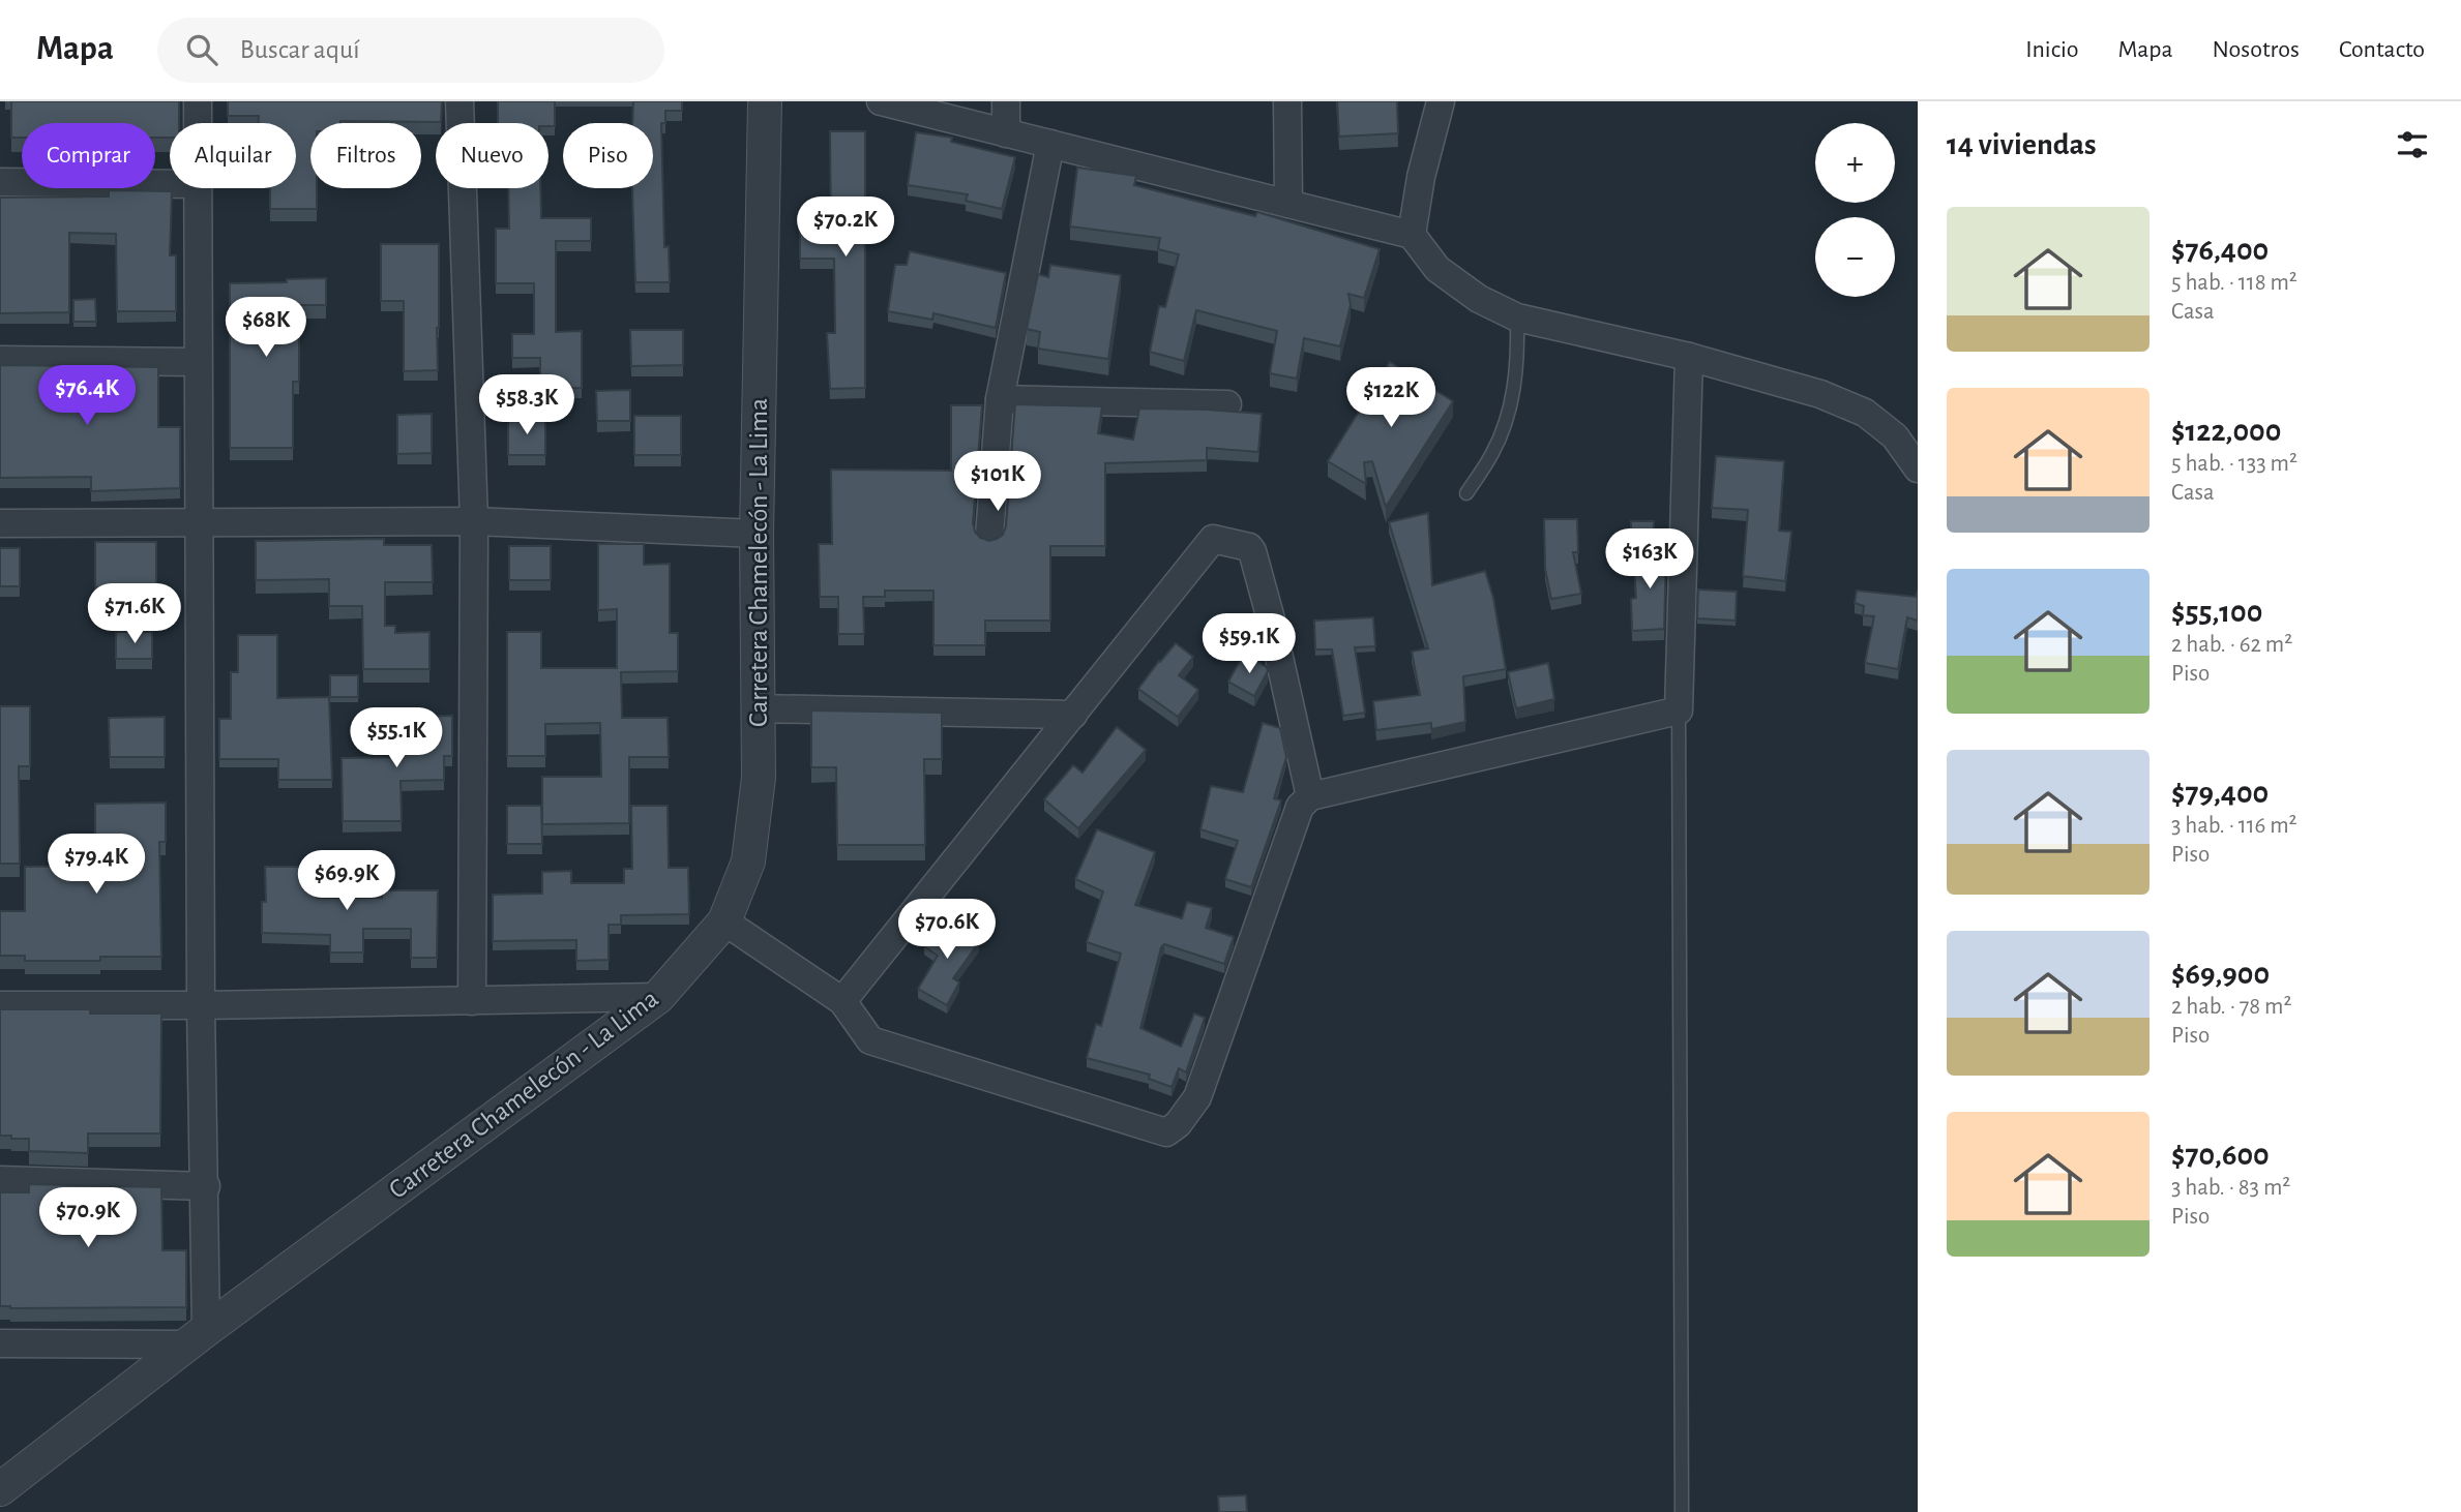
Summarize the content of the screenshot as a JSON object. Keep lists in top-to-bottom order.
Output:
{
  "streets": {
    "street": ["Carretera Chamelecón - La Lima"]
  },
  "page": {
    "header": "Mapa",
    "search": "Buscar aquí",
    "nav": [
      "Inicio",
      "Mapa",
      "Nosotros",
      "Contacto"
    ],
    "heading": "14 viviendas",
    "map_buttons": ["+", "−"],
    "chip": [
      "Comprar",
      "Alquilar",
      "Filtros",
      "Nuevo",
      "Piso"
    ],
    "list": [
      {
        "name": "$76,400",
        "note": "5 hab. · 118 m² · Casa"
      },
      {
        "name": "$122,000",
        "note": "5 hab. · 133 m² · Casa"
      },
      {
        "name": "$55,100",
        "note": "2 hab. · 62 m² · Piso"
      },
      {
        "name": "$79,400",
        "note": "3 hab. · 116 m² · Piso"
      },
      {
        "name": "$69,900",
        "note": "2 hab. · 78 m² · Piso"
      },
      {
        "name": "$70,600",
        "note": "3 hab. · 83 m² · Piso"
      }
    ],
    "price": [
      "$70.2K",
      "$68K",
      "$76.4K",
      "$122K",
      "$58.3K",
      "$101K",
      "$163K",
      "$71.6K",
      "$59.1K",
      "$55.1K",
      "$79.4K",
      "$69.9K",
      "$70.6K",
      "$70.9K"
    ]
  }
}
